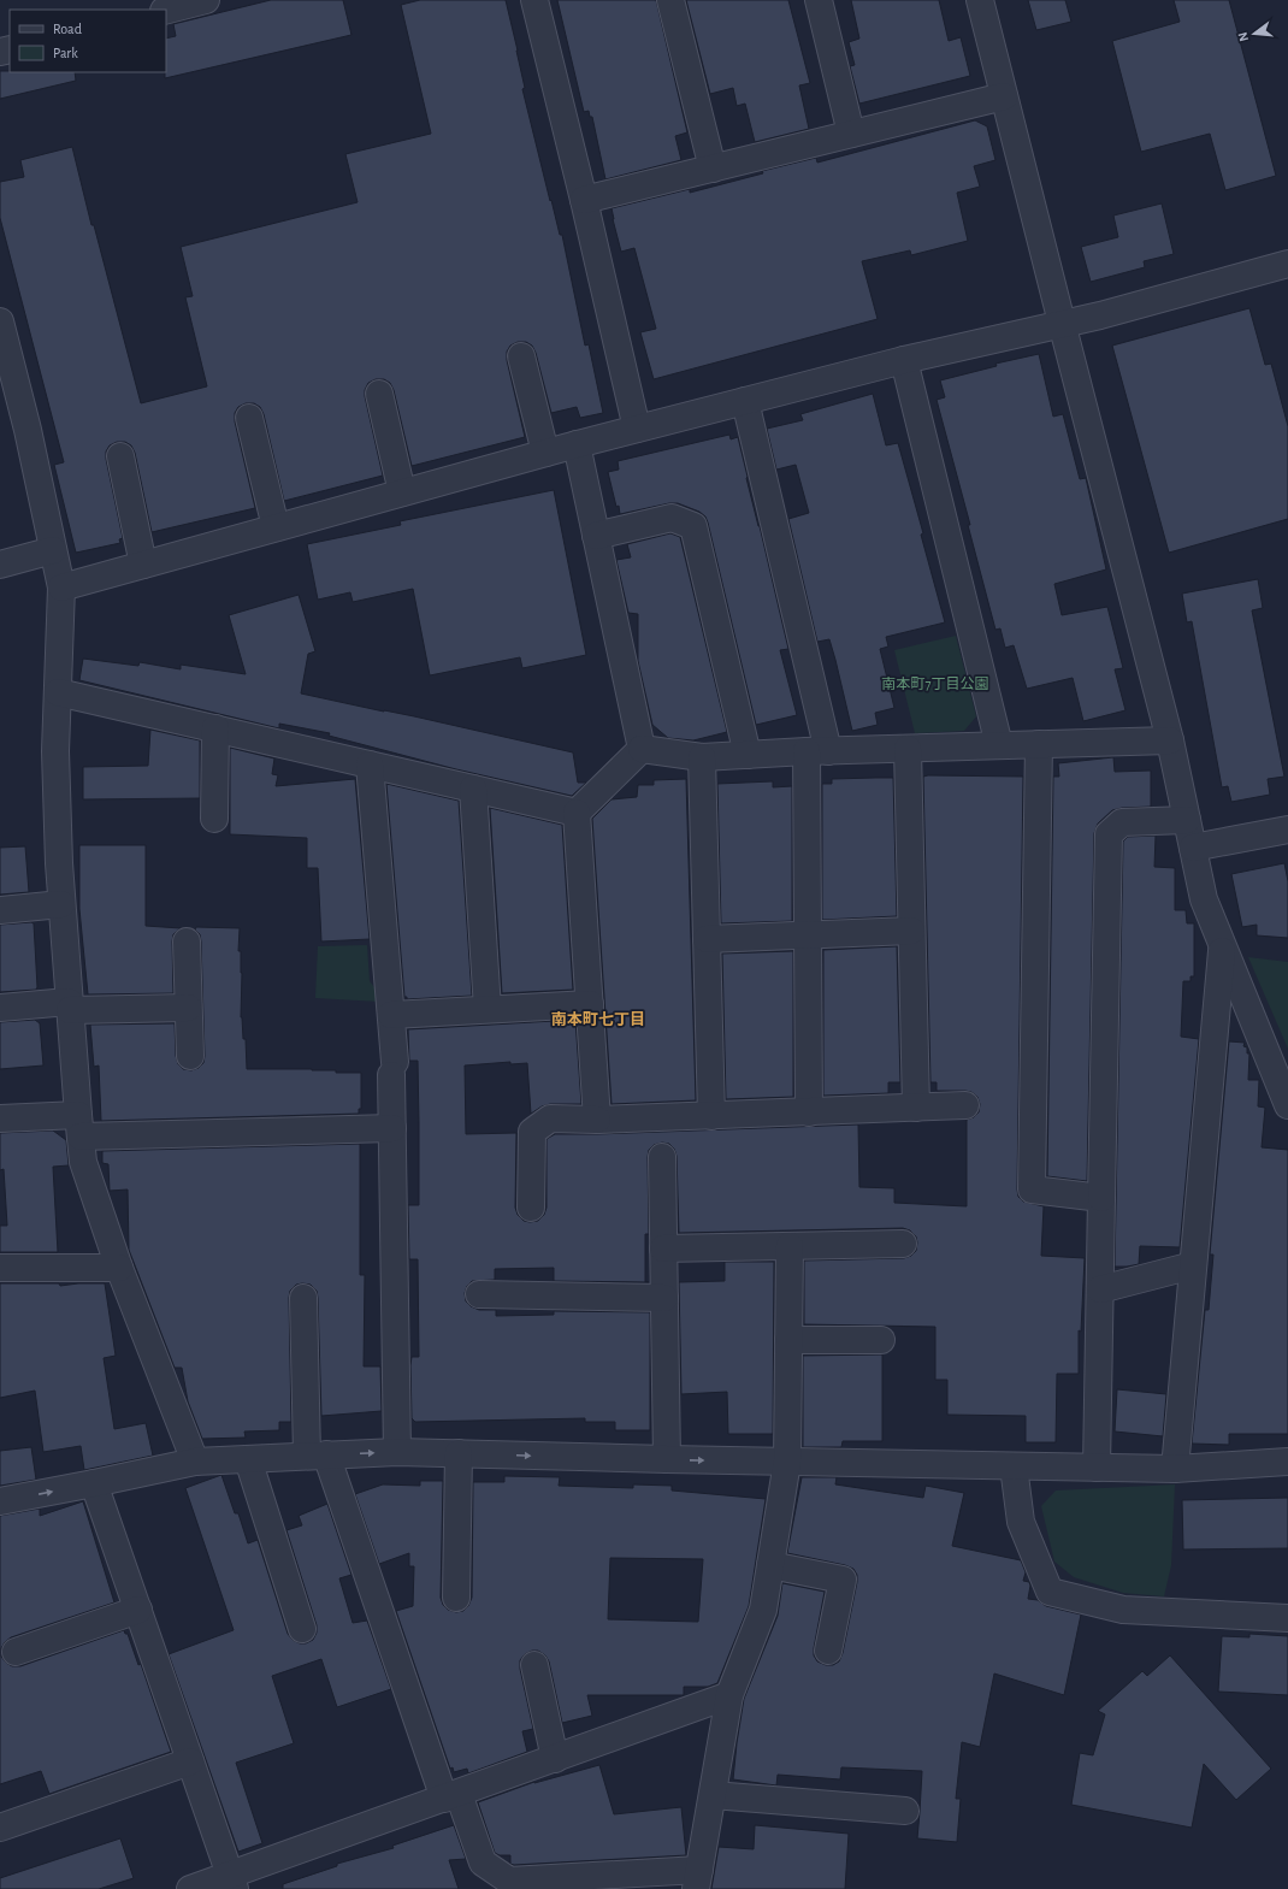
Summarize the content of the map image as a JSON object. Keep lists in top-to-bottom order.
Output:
{
  "districts": ["南本町七丁目"],
  "parks": ["南本町7丁目公園"],
  "legend": ["Road", "Park"],
  "north": "left"
}
